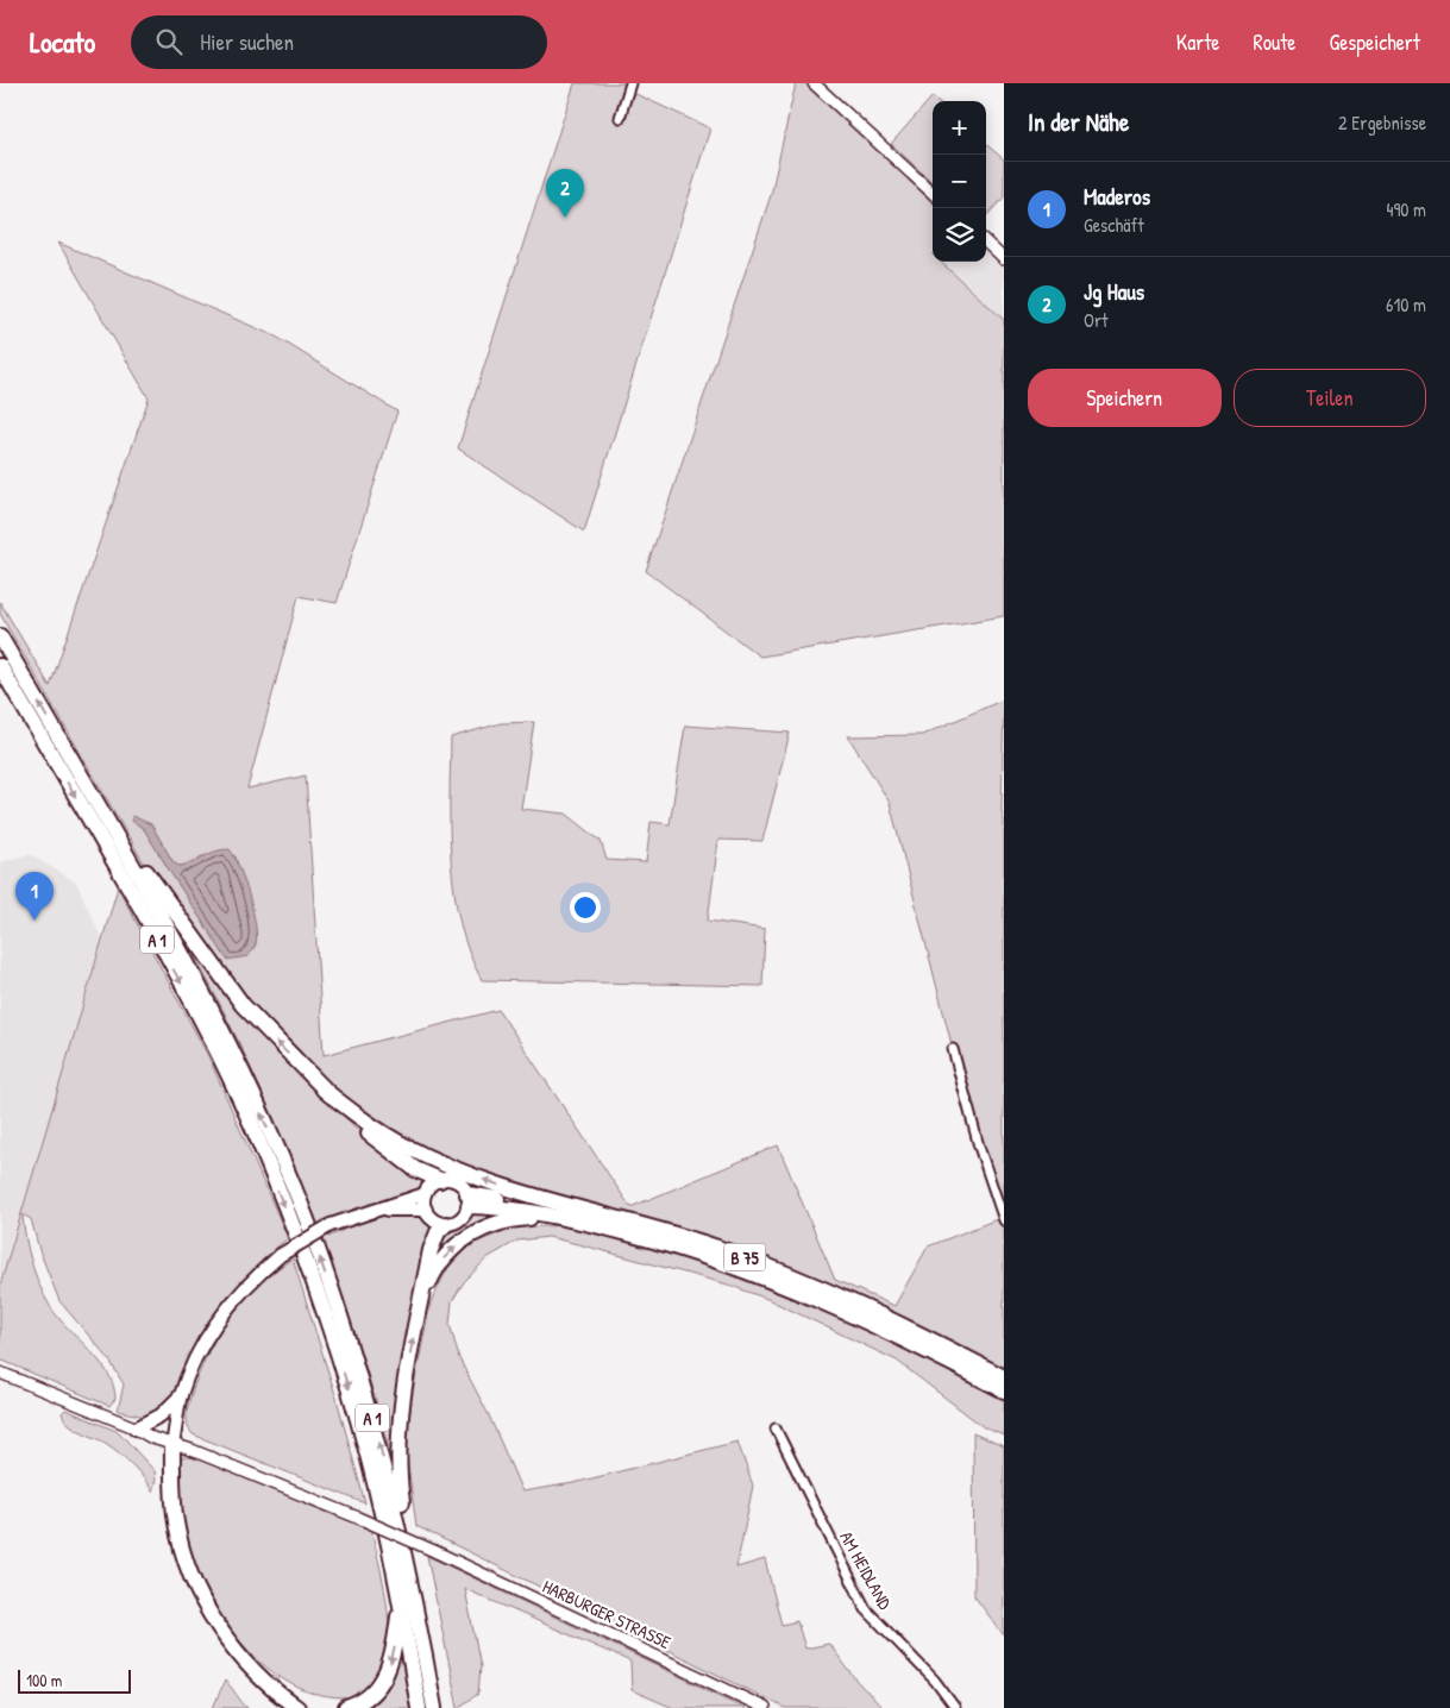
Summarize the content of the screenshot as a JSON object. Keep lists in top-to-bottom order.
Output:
{
  "streets": {
    "highway": ["A 1", "B 75"],
    "street": ["AM HEIDLAND", "HARBURGER STRASSE"]
  },
  "scale_bar": "100 m",
  "page": {
    "header": "Locato",
    "search": "Hier suchen",
    "nav": ["Karte", "Route", "Gespeichert"],
    "heading": ["In der Nähe", "2 Ergebnisse"],
    "map_buttons": ["+", "−"],
    "list": [
      {
        "mark": "1",
        "name": "Maderos",
        "note": "Geschäft",
        "value": "490 m"
      },
      {
        "mark": "2",
        "name": "Jg Haus",
        "note": "Ort",
        "value": "610 m"
      }
    ],
    "pins": ["2", "1"],
    "buttons": ["Speichern", "Teilen"],
    "scale": "100 m"
  }
}
